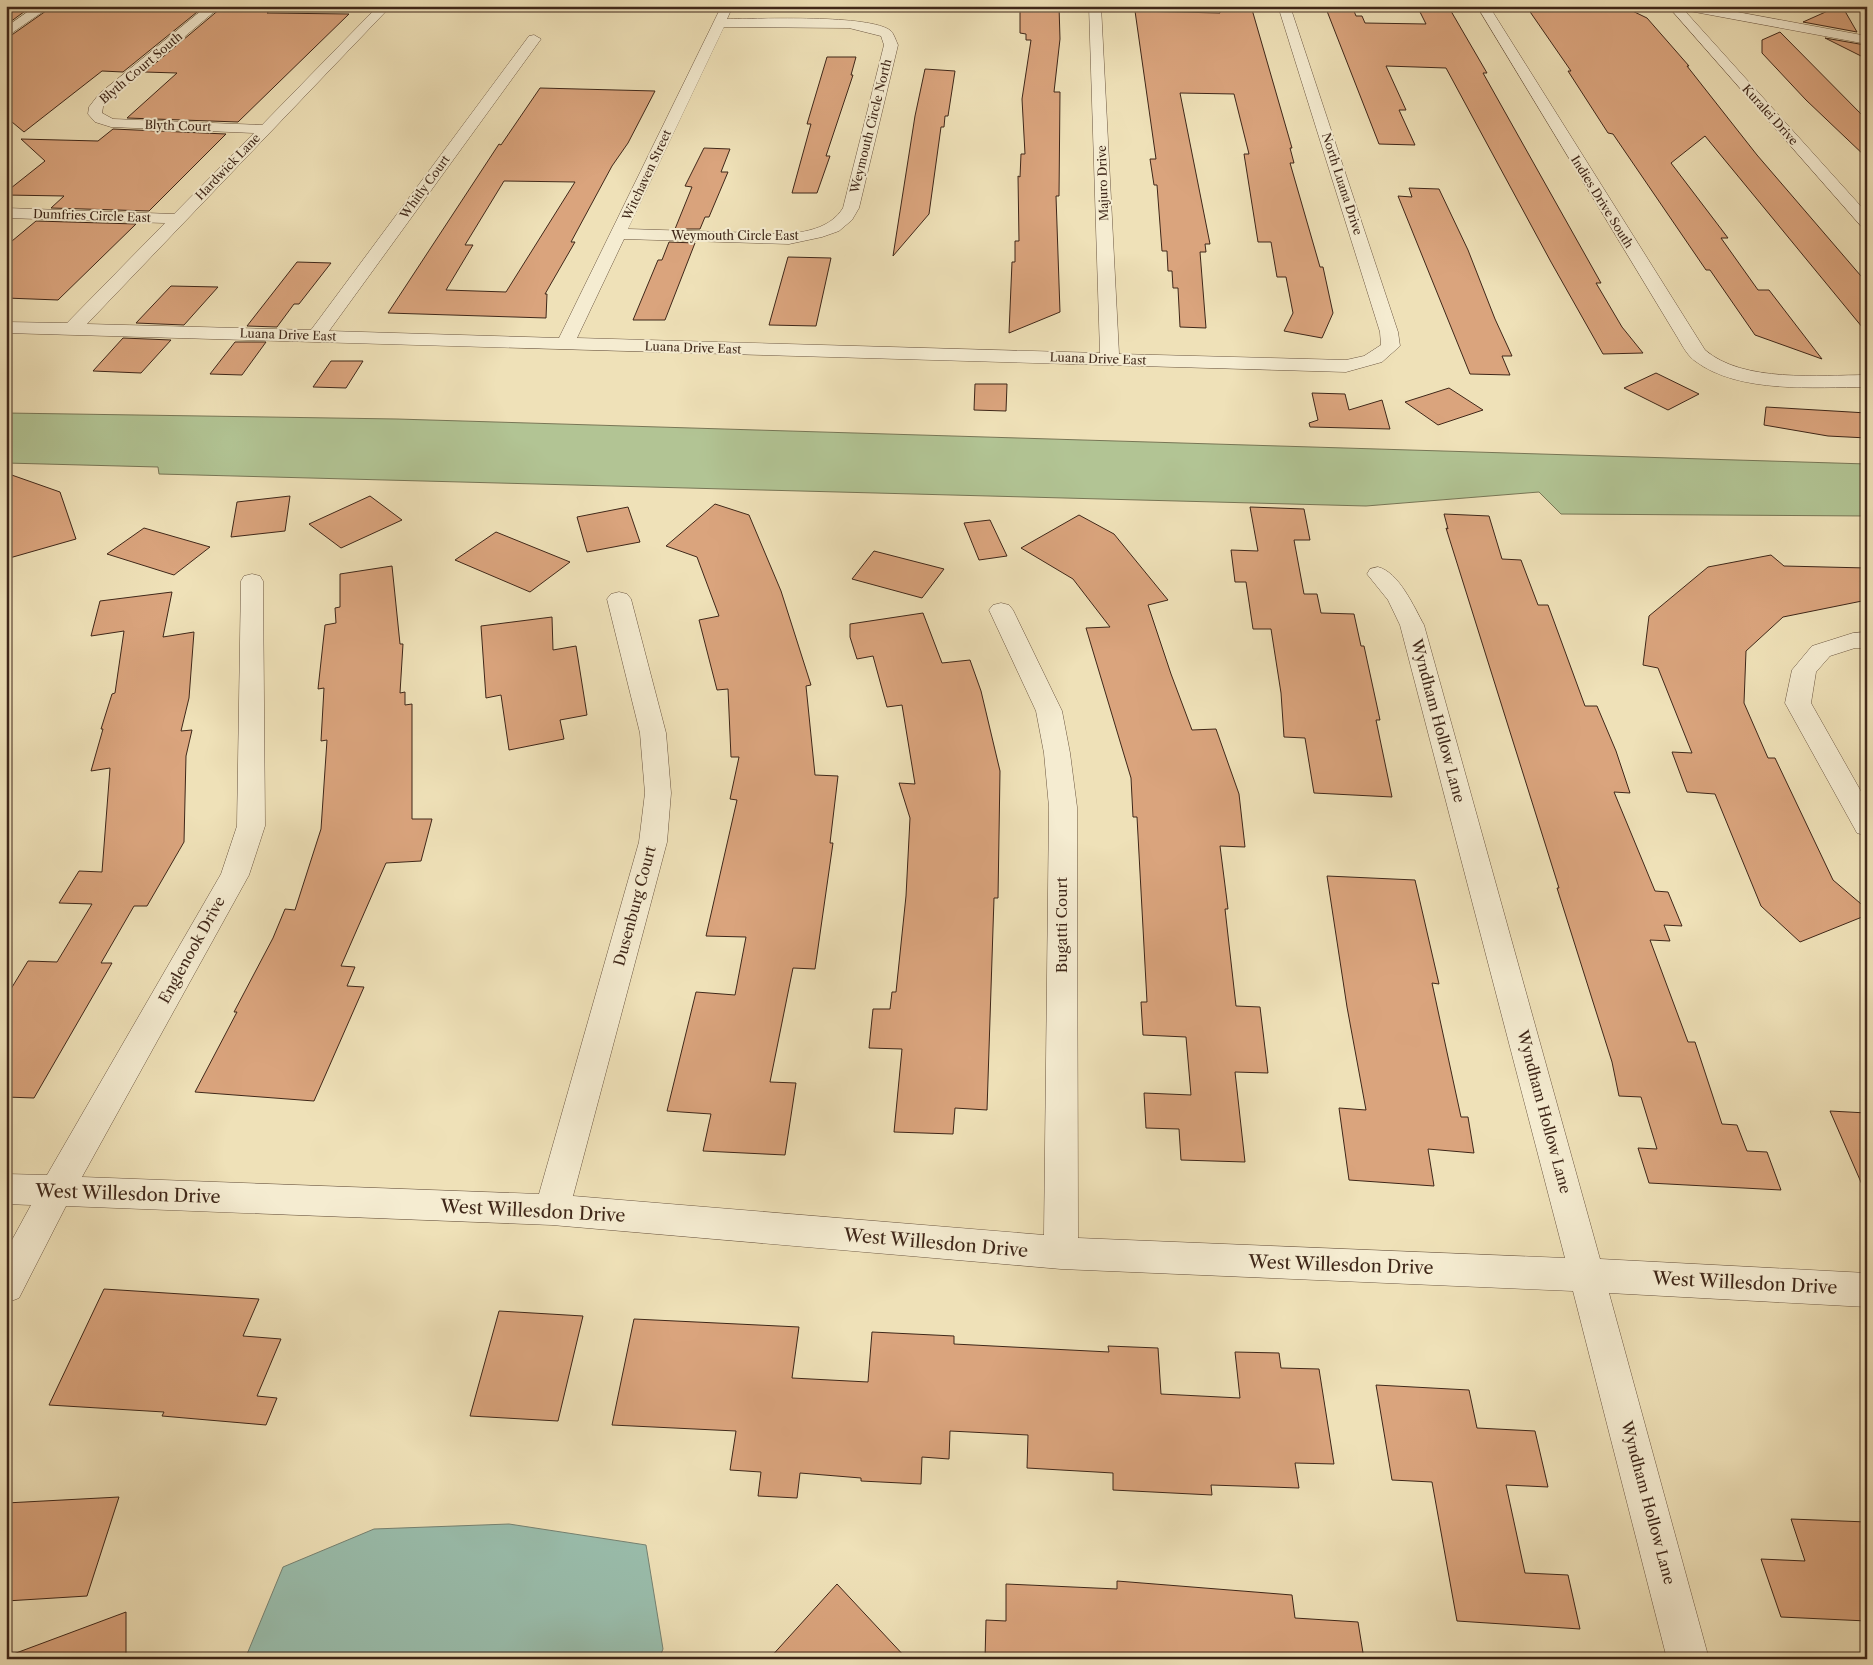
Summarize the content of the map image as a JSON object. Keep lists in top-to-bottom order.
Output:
{
  "streets": {
    "street": [
      "Blyth Court South",
      "Kuralei Drive",
      "Blyth Court",
      "Weymouth Circle North",
      "Hardwick Lane",
      "Witchaven Street",
      "Majuro Drive",
      "North Luana Drive",
      "Whitly Court",
      "Indies Drive South",
      "Dumfries Circle East",
      "Weymouth Circle East",
      "Luana Drive East",
      "Wyndham Hollow Lane",
      "Dusenburg Court",
      "Bugatti Court",
      "Englenook Drive",
      "West Willesdon Drive"
    ]
  },
  "crossings": [
    ["Blyth Court South", "Blyth Court"],
    ["Blyth Court", "Hardwick Lane"],
    ["Weymouth Circle North", "Witchaven Street"],
    ["Weymouth Circle North", "Weymouth Circle East"],
    ["Hardwick Lane", "Dumfries Circle East"],
    ["Hardwick Lane", "Luana Drive East"],
    ["Witchaven Street", "Weymouth Circle East"],
    ["Witchaven Street", "Luana Drive East"],
    ["Majuro Drive", "Luana Drive East"],
    ["North Luana Drive", "Luana Drive East"],
    ["Whitly Court", "Luana Drive East"],
    ["Wyndham Hollow Lane", "West Willesdon Drive"],
    ["Dusenburg Court", "West Willesdon Drive"],
    ["Bugatti Court", "West Willesdon Drive"],
    ["Englenook Drive", "West Willesdon Drive"]
  ]
}
